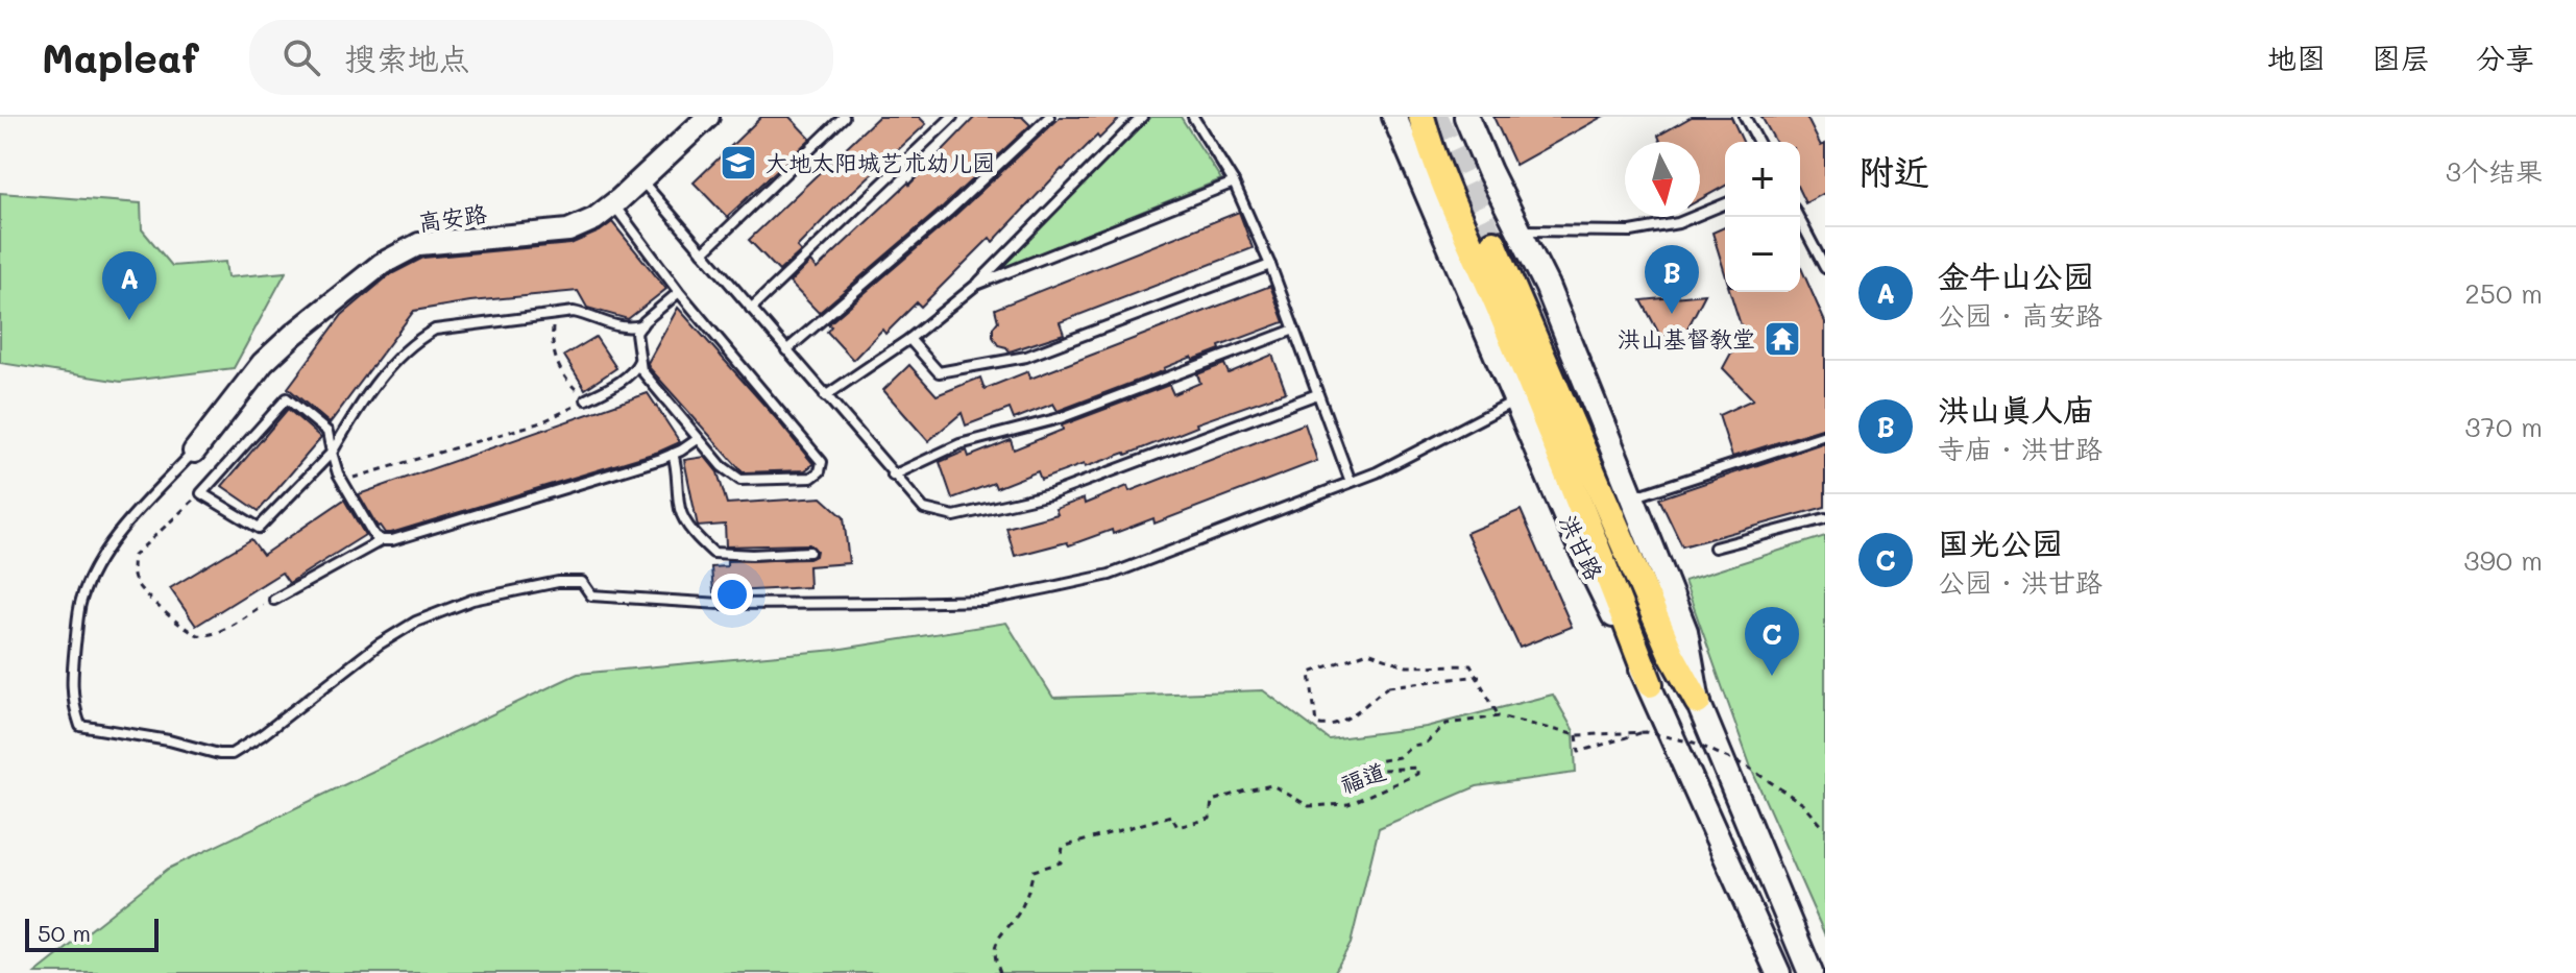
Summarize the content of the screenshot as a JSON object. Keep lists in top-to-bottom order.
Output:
{
  "streets": {
    "main road": ["洪甘路"],
    "street": ["高安路"],
    "path": ["福道"]
  },
  "places": {
    "school or university": ["大地太阳城艺术幼儿园"],
    "temple": ["洪山基督教堂"]
  },
  "scale_bar": "50 m",
  "north": "bottom",
  "page": {
    "header": "Mapleaf",
    "search": "搜索地点",
    "nav": ["地图", "图层", "分享"],
    "heading": ["附近", "3个结果"],
    "map_buttons": ["+", "−"],
    "list": [
      {
        "mark": "A",
        "name": "金牛山公园",
        "note": "公园 · 高安路",
        "value": "250 m"
      },
      {
        "mark": "B",
        "name": "洪山真人庙",
        "note": "寺庙 · 洪甘路",
        "value": "370 m"
      },
      {
        "mark": "C",
        "name": "国光公园",
        "note": "公园 · 洪甘路",
        "value": "390 m"
      }
    ],
    "pins": ["B", "A", "C"],
    "scale": "50 m"
  }
}
